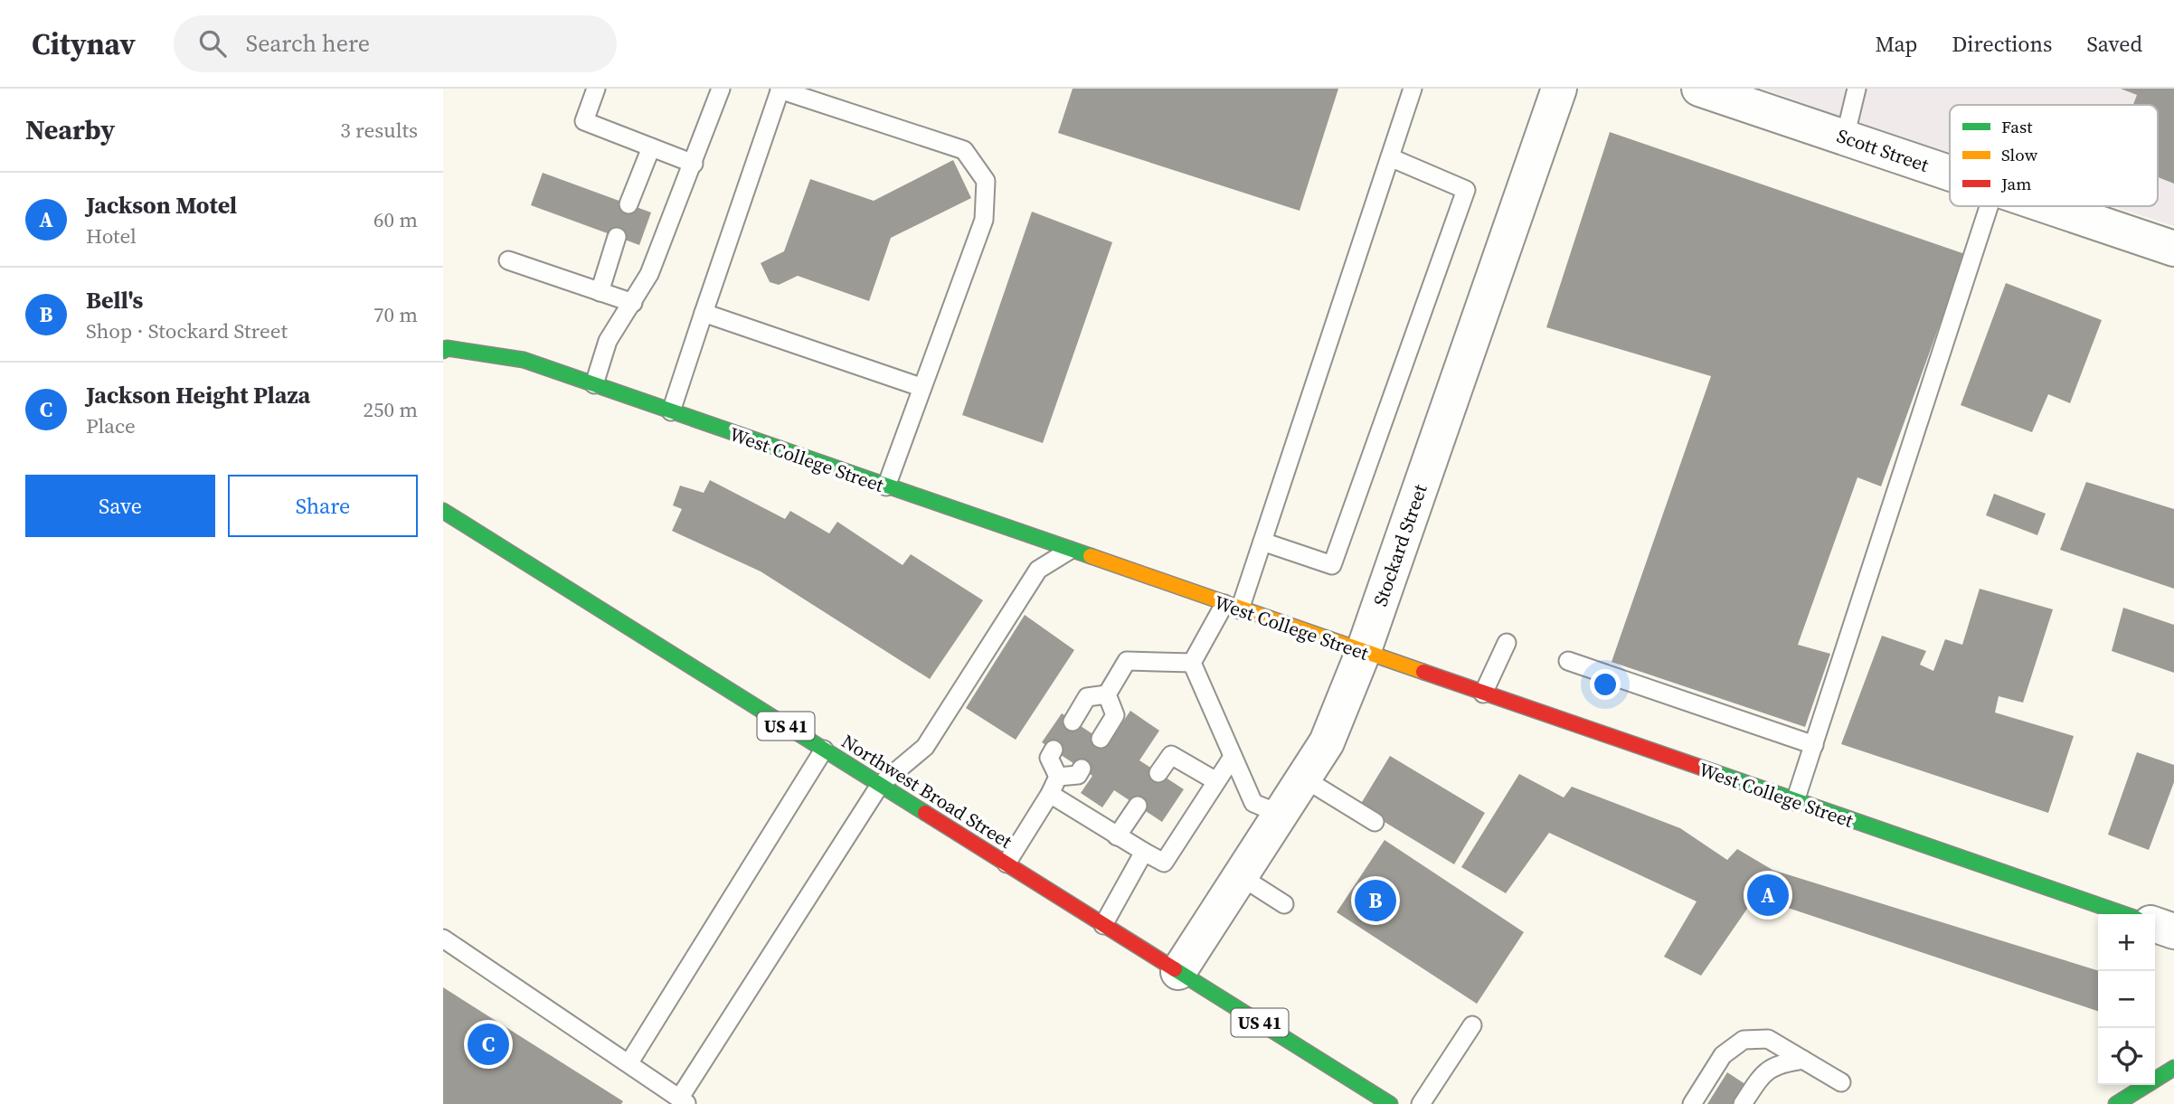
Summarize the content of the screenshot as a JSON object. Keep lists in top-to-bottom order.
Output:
{
  "streets": {
    "street": [
      "Scott Street",
      "West College Street",
      "Stockard Street",
      "US 41",
      "Northwest Broad Street"
    ]
  },
  "crossings": [
    ["West College Street", "Stockard Street"],
    ["Stockard Street", "Northwest Broad Street"]
  ],
  "legend": ["Fast", "Slow", "Jam"],
  "page": {
    "header": "Citynav",
    "search": "Search here",
    "nav": ["Map", "Directions", "Saved"],
    "heading": ["Nearby", "3 results"],
    "list": [
      {
        "mark": "A",
        "name": "Jackson Motel",
        "note": "Hotel",
        "value": "60 m"
      },
      {
        "mark": "B",
        "name": "Bell's",
        "note": "Shop · Stockard Street",
        "value": "70 m"
      },
      {
        "mark": "C",
        "name": "Jackson Height Plaza",
        "note": "Place",
        "value": "250 m"
      }
    ],
    "buttons": ["Save", "Share"],
    "pins": ["A", "B", "C"],
    "map_buttons": ["+", "−"]
  }
}
